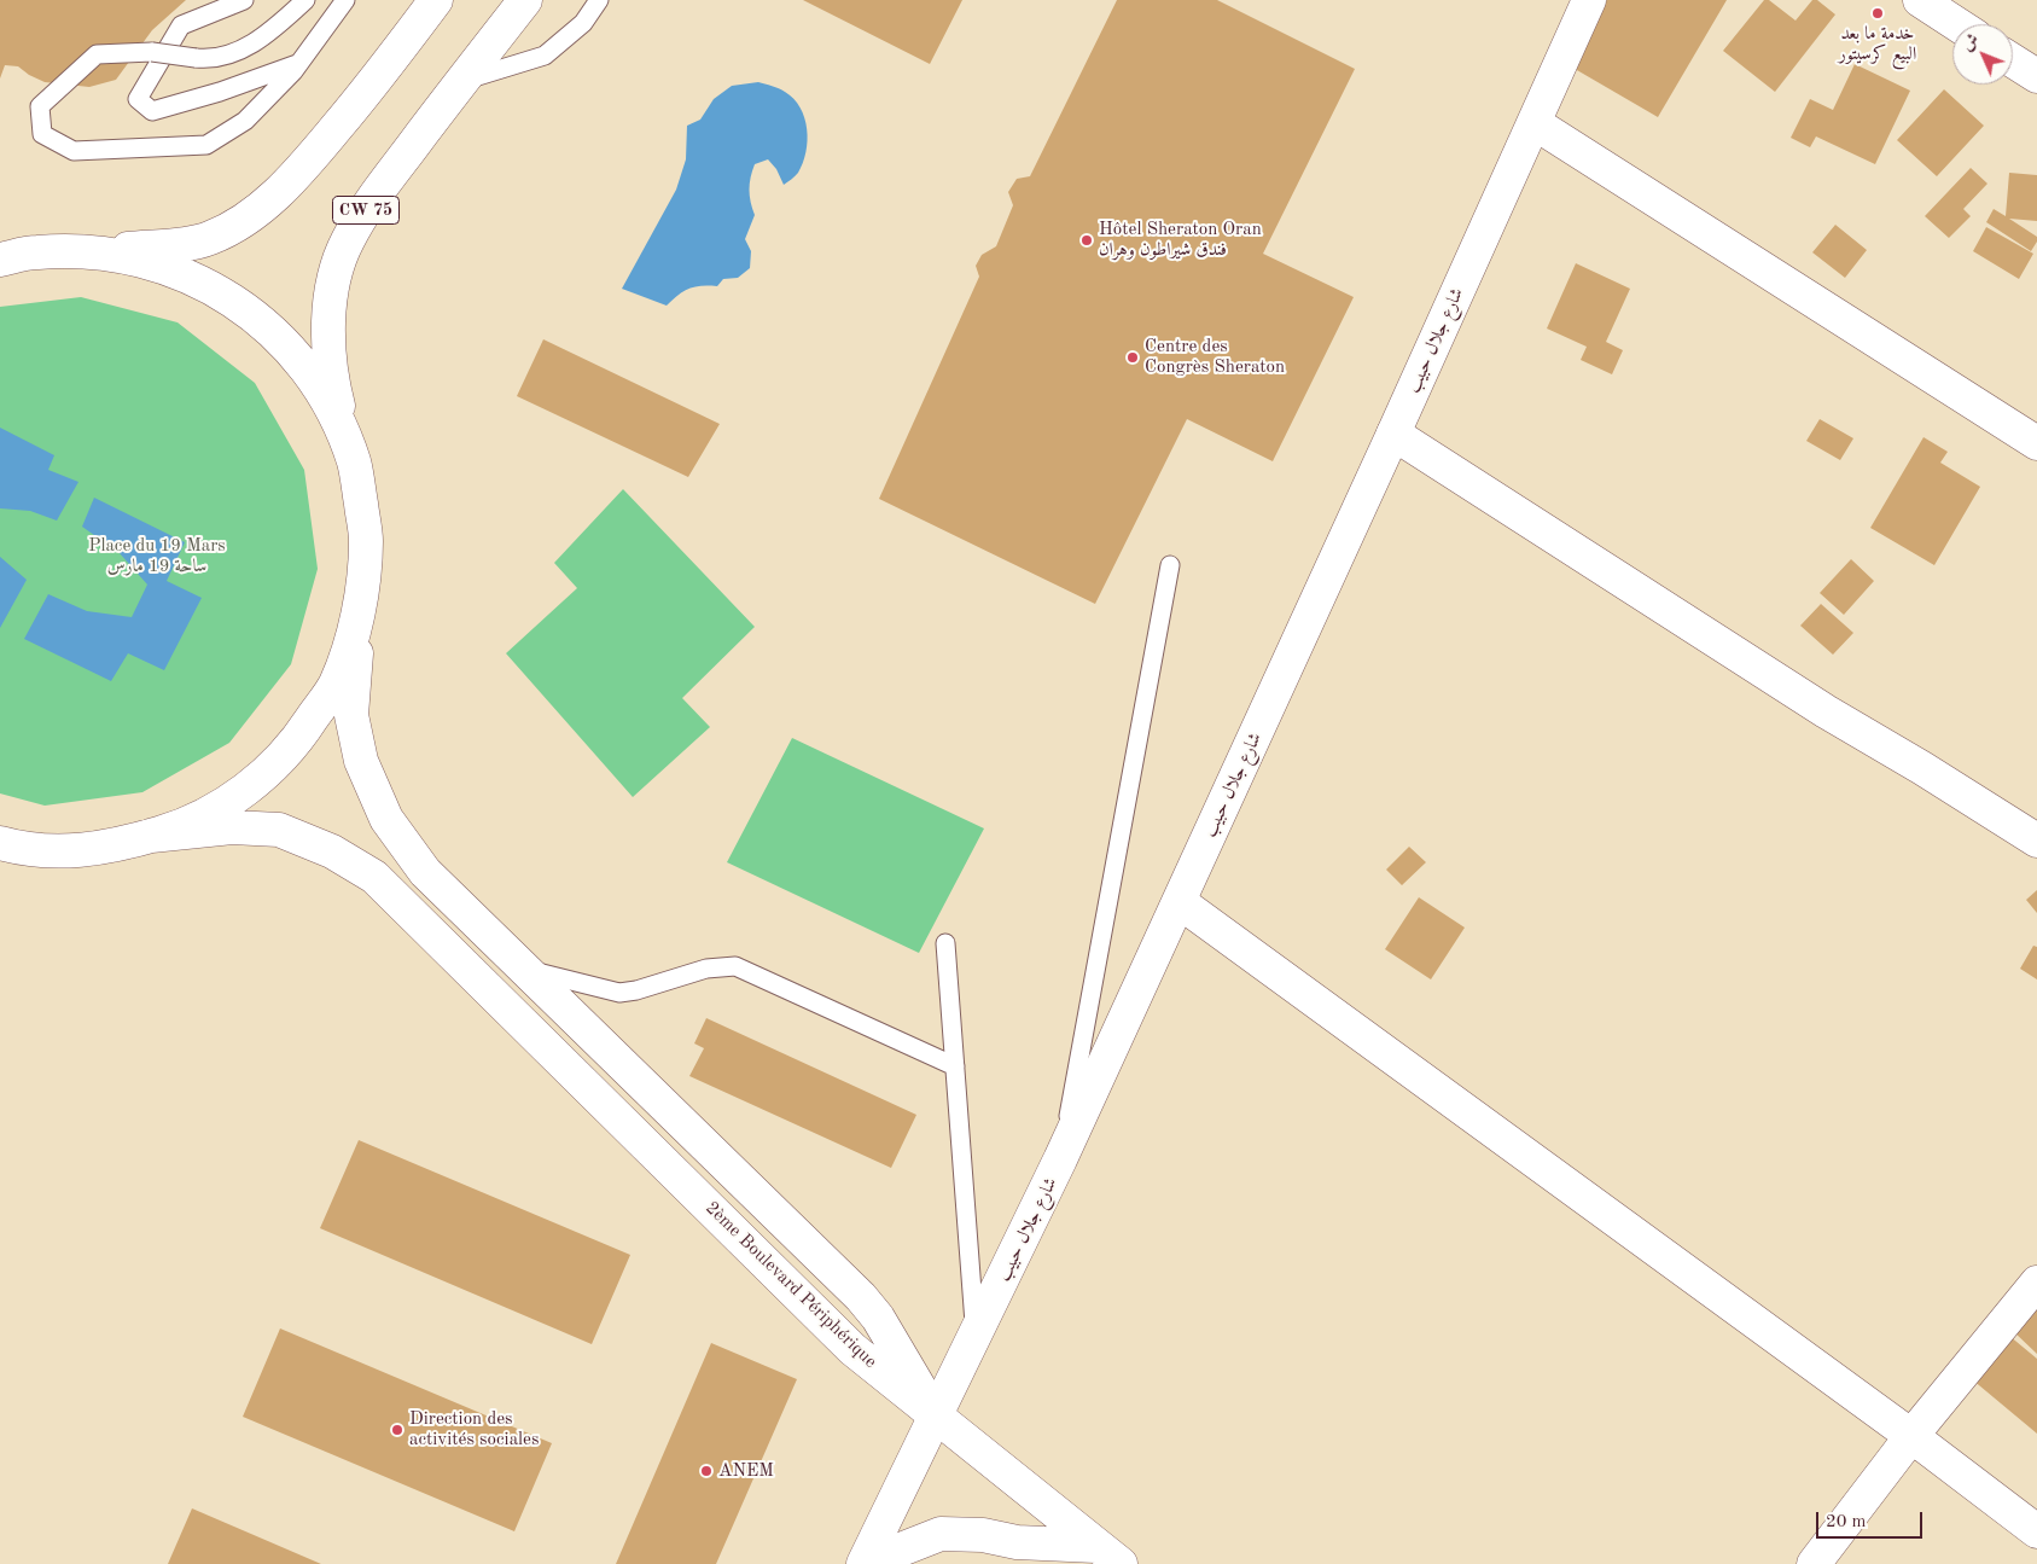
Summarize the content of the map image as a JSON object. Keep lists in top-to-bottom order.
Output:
{
  "streets": {
    "street": ["CW 75", "شارع جلال حبيب", "2ème Boulevard Périphérique"]
  },
  "crossings": [
    ["شارع جلال حبيب", "2ème Boulevard Périphérique"]
  ],
  "parks": ["Place du 19 Mars ساحة 19 مارس"],
  "places": [
    "خدمة ما بعد البيع كرسيتور",
    "Hôtel Sheraton Oran فندق شيراطون وهران",
    "Centre des Congrès Sheraton",
    "Direction des activités sociales",
    "ANEM"
  ],
  "scale_bar": "20 m",
  "north": "top left"
}
